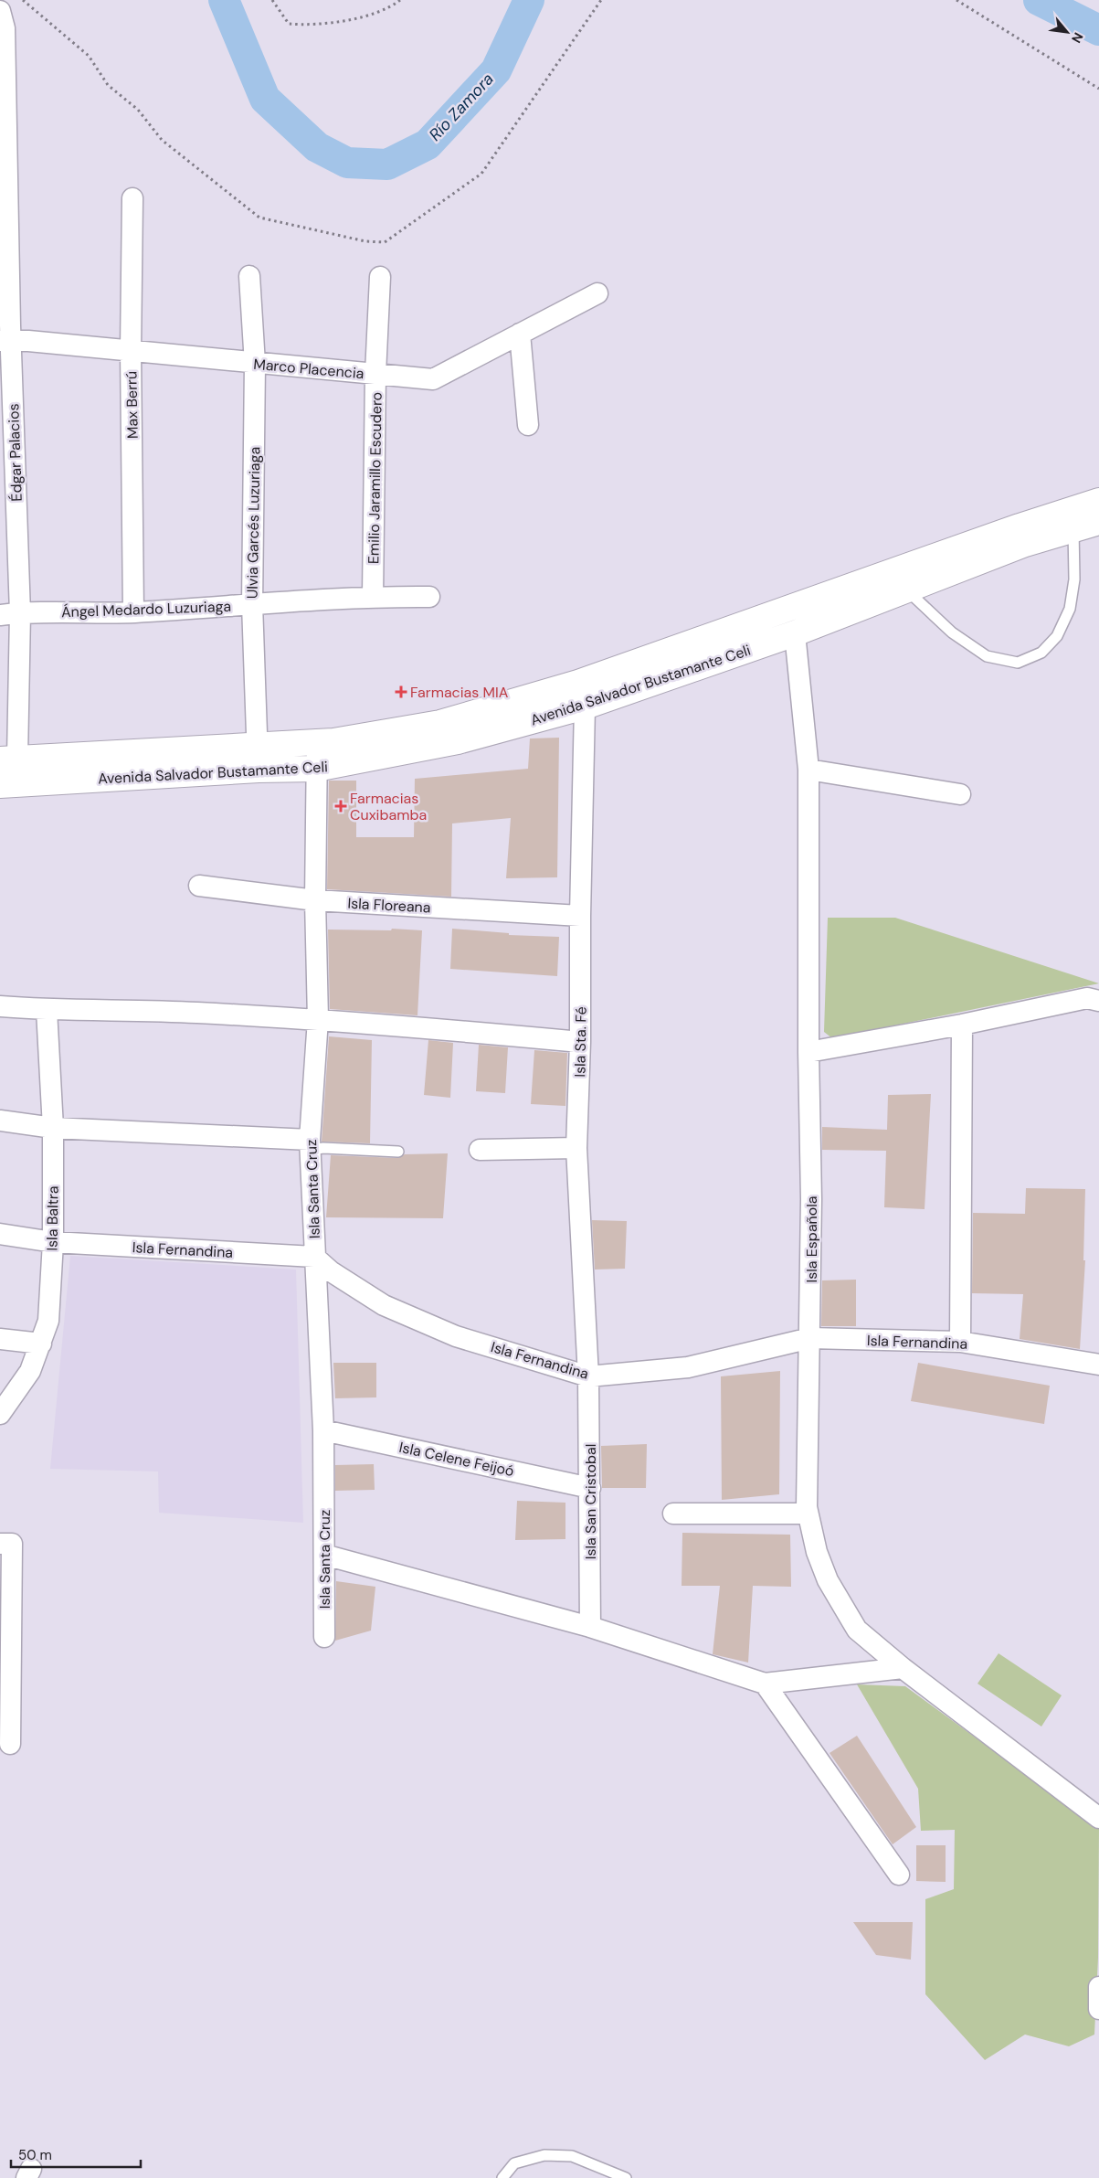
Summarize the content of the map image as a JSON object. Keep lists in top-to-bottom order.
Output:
{
  "streets": {
    "main road": ["Avenida Salvador Bustamante Celi"],
    "street": [
      "Marco Placencia",
      "Max Berrú",
      "Édgar Palacios",
      "Emilio Jaramillo Escudero",
      "Ulvia Garcés Luzuriaga",
      "Ángel Medardo Luzuriaga",
      "Isla Floreana",
      "Isla Sta. Fé",
      "Isla Santa Cruz",
      "Isla Baltra",
      "Isla Española",
      "Isla Fernandina",
      "Isla Celene Feijoó",
      "Isla San Cristobal"
    ]
  },
  "crossings": [
    ["Marco Placencia", "Max Berrú"],
    ["Marco Placencia", "Édgar Palacios"],
    ["Marco Placencia", "Emilio Jaramillo Escudero"],
    ["Marco Placencia", "Ulvia Garcés Luzuriaga"],
    ["Max Berrú", "Ángel Medardo Luzuriaga"],
    ["Édgar Palacios", "Ángel Medardo Luzuriaga"],
    ["Édgar Palacios", "Avenida Salvador Bustamante Celi"],
    ["Emilio Jaramillo Escudero", "Ángel Medardo Luzuriaga"],
    ["Ulvia Garcés Luzuriaga", "Ángel Medardo Luzuriaga"],
    ["Ulvia Garcés Luzuriaga", "Avenida Salvador Bustamante Celi"],
    ["Avenida Salvador Bustamante Celi", "Isla Sta. Fé"],
    ["Avenida Salvador Bustamante Celi", "Isla Santa Cruz"],
    ["Avenida Salvador Bustamante Celi", "Isla Española"],
    ["Isla Floreana", "Isla Sta. Fé"],
    ["Isla Floreana", "Isla Santa Cruz"],
    ["Isla Sta. Fé", "Isla Fernandina"],
    ["Isla Sta. Fé", "Isla San Cristobal"],
    ["Isla Santa Cruz", "Isla Fernandina"],
    ["Isla Santa Cruz", "Isla Celene Feijoó"],
    ["Isla Baltra", "Isla Fernandina"],
    ["Isla Española", "Isla Fernandina"],
    ["Isla Fernandina", "Isla San Cristobal"],
    ["Isla Celene Feijoó", "Isla San Cristobal"]
  ],
  "water": ["Río Zamora"],
  "places": {
    "health": ["Farmacias MIA", "Farmacias Cuxibamba"]
  },
  "scale_bar": "50 m",
  "north": "bottom right"
}
